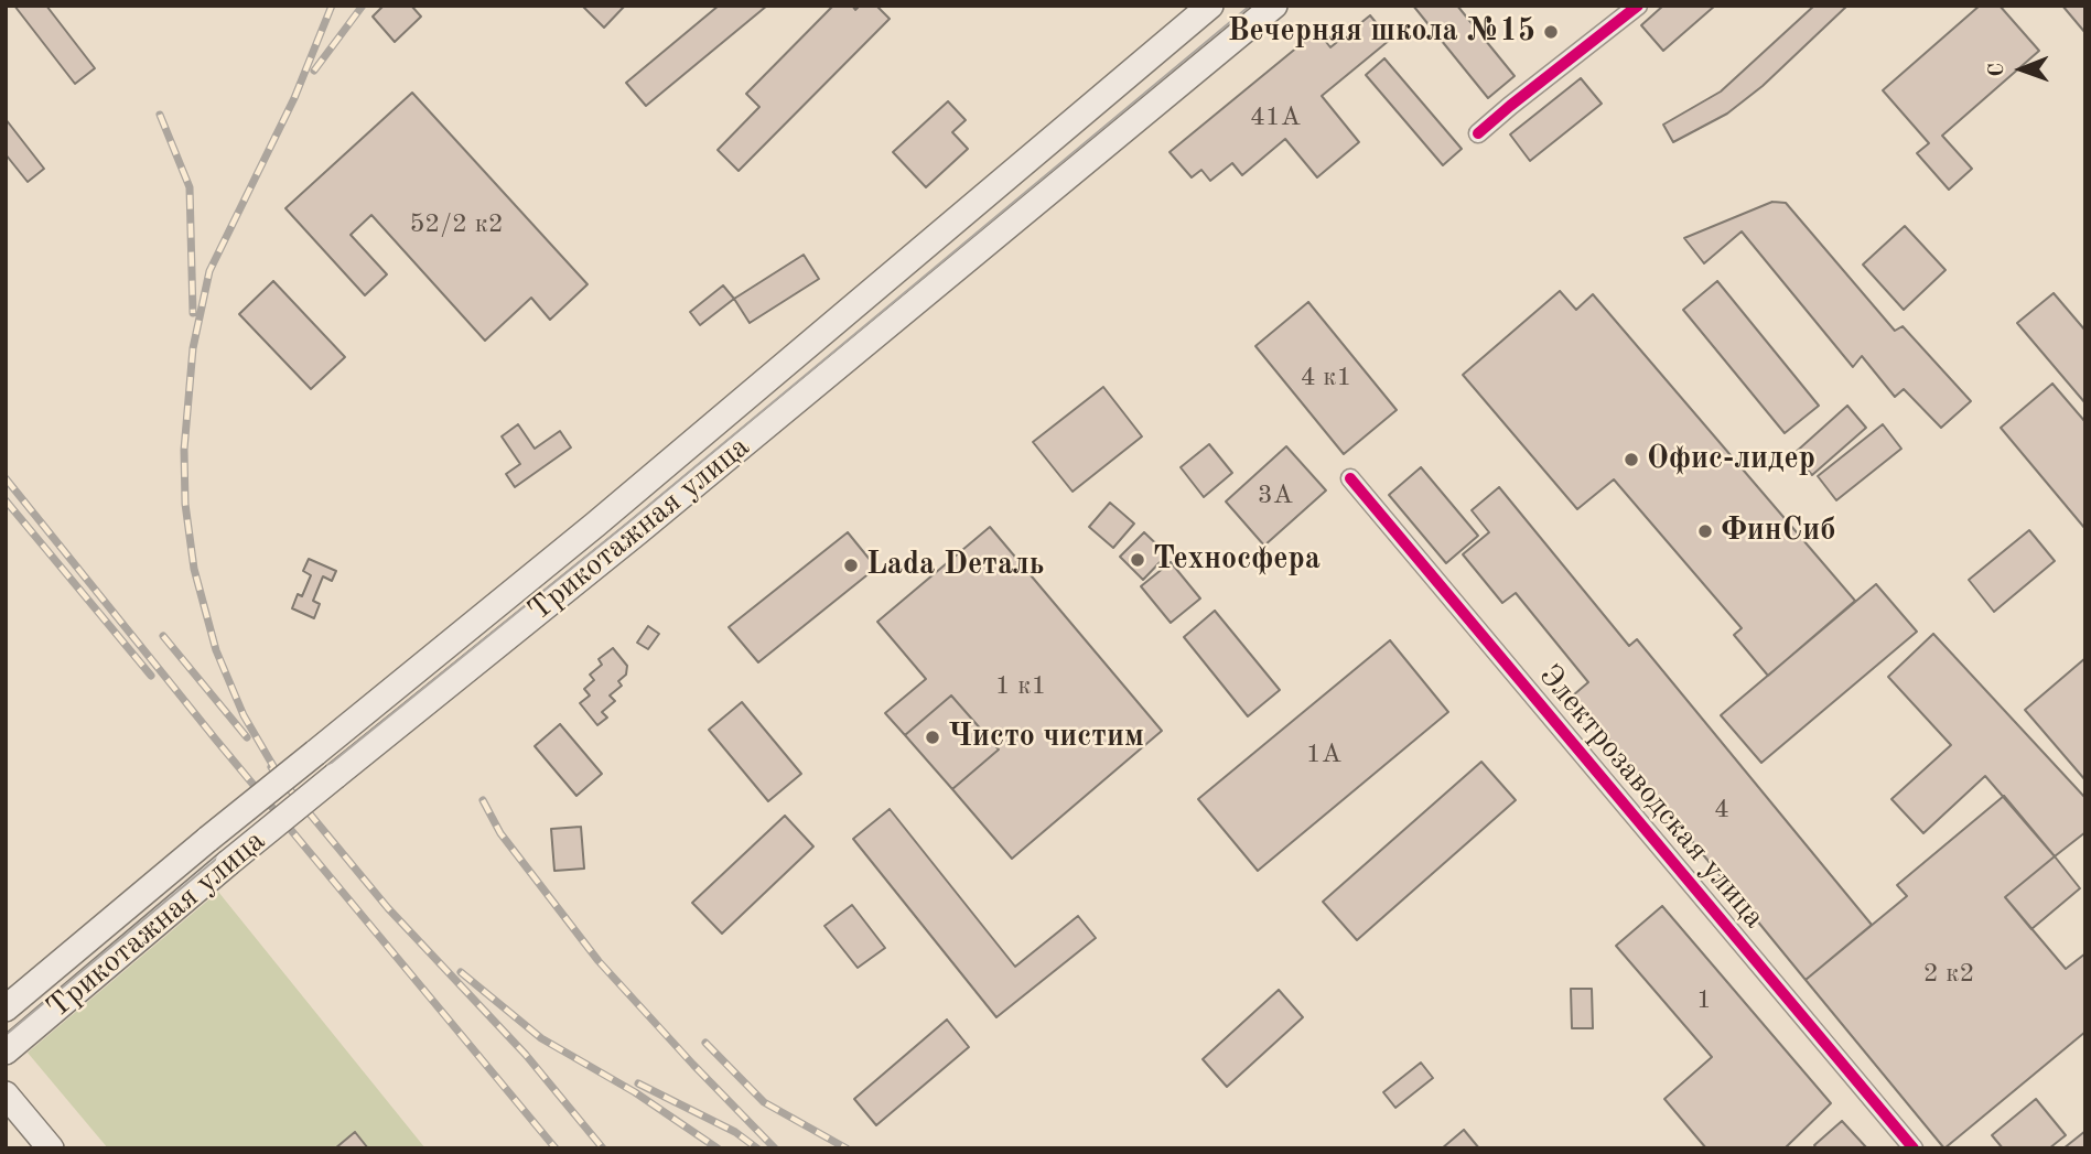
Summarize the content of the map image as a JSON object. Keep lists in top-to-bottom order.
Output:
{
  "streets": {
    "main road": ["Трикотажная улица"],
    "street": ["Электрозаводская улица"]
  },
  "places": [
    "Вечерняя школа №15",
    "Офис-лидер",
    "ФинСиб",
    "Техносфера",
    "Lada Dеталь",
    "Чисто чистим"
  ],
  "house_numbers": [
    "41А",
    "52/2 к2",
    "4 к1",
    "3А",
    "1 к1",
    "1А",
    "4",
    "2 к2",
    "1"
  ],
  "north": "left"
}
